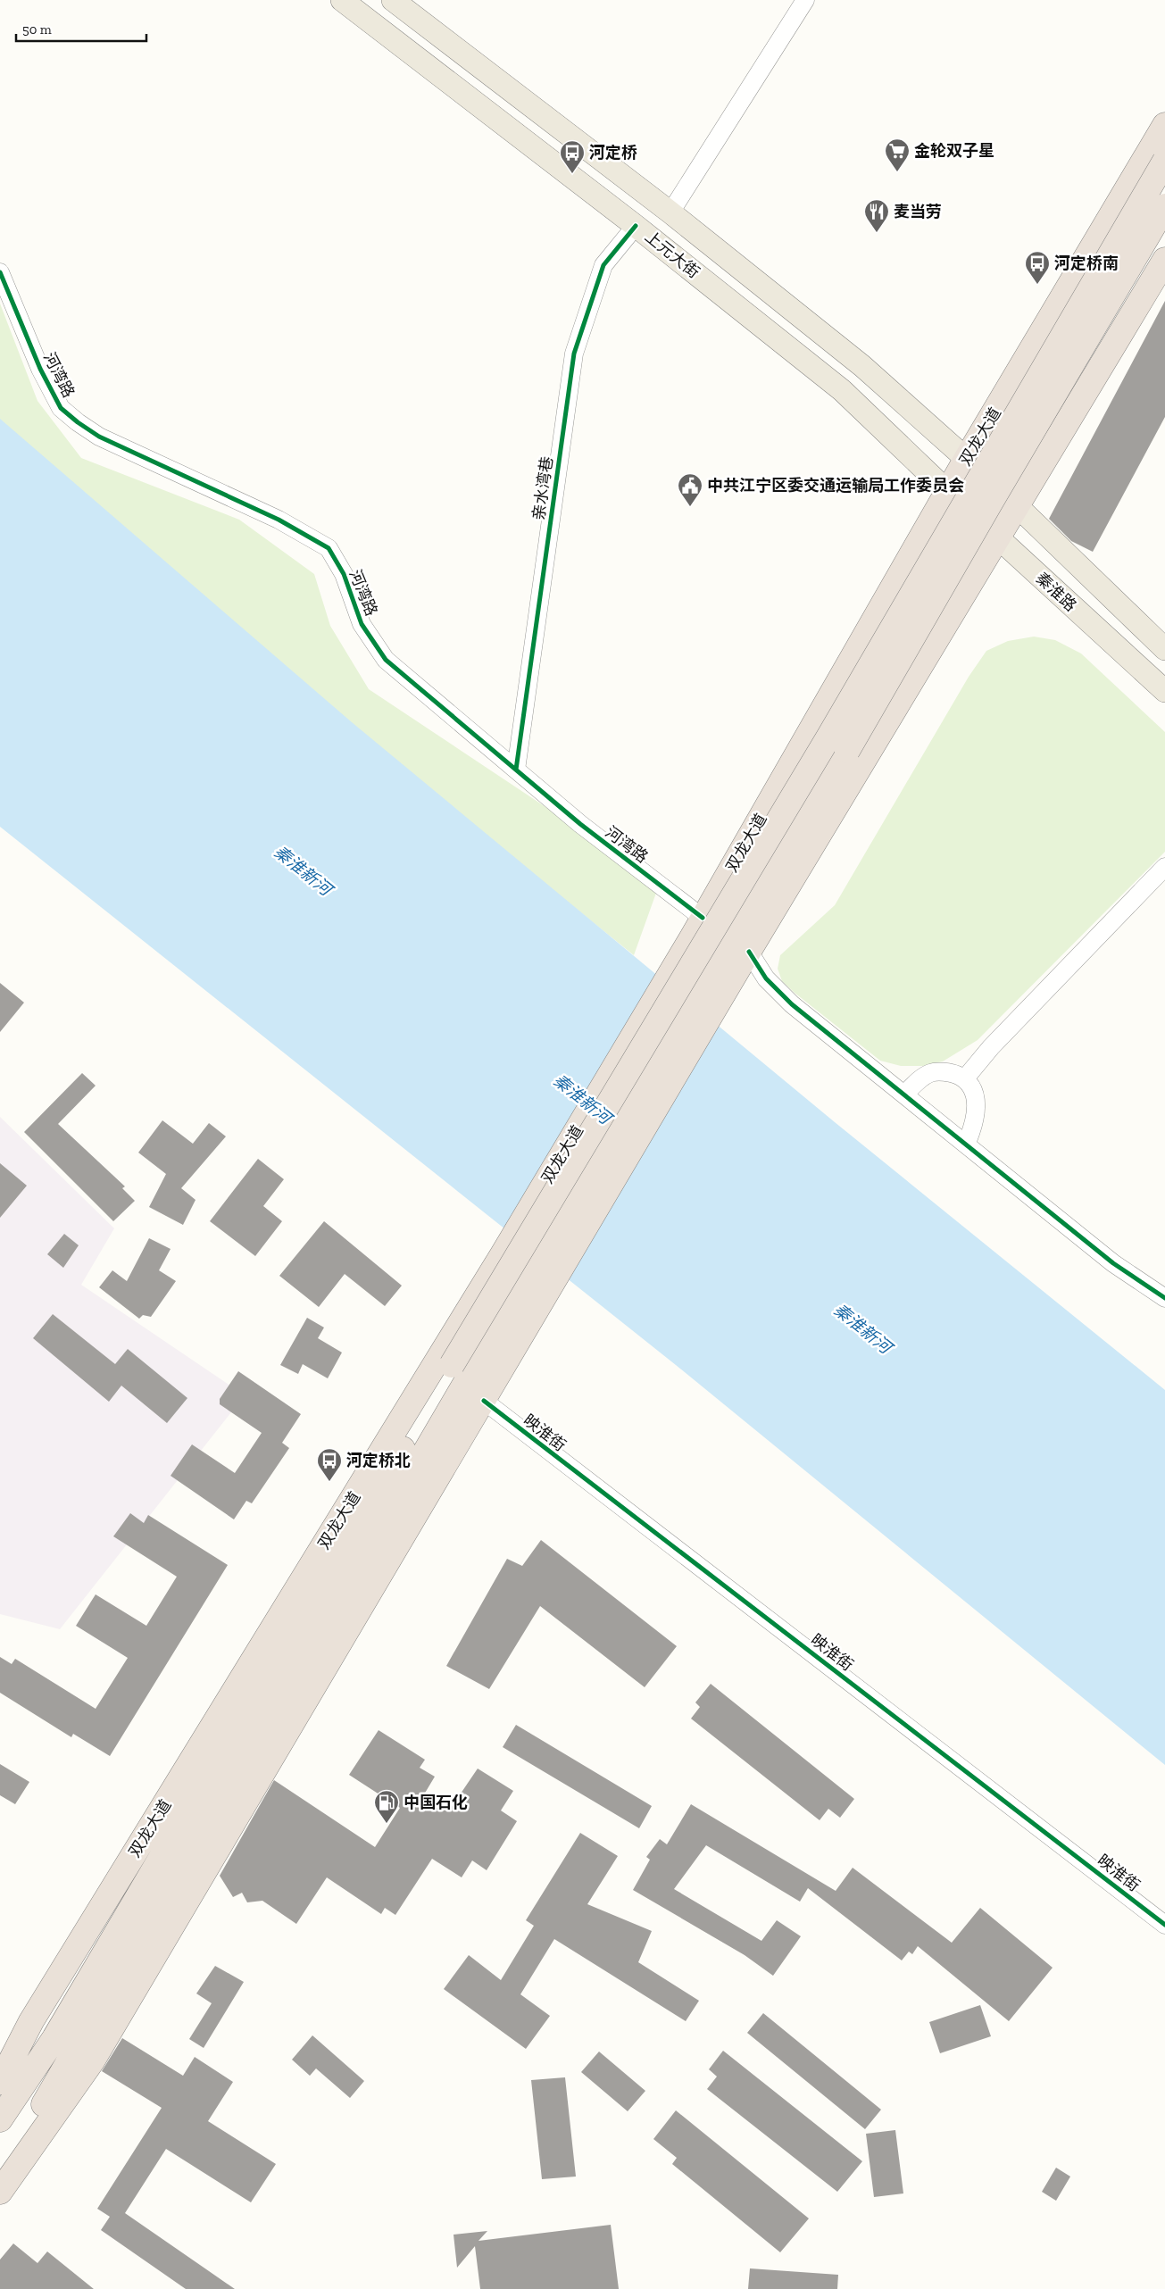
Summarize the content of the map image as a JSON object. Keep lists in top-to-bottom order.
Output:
{
  "streets": {
    "highway": ["双龙大道"],
    "main road": ["上元大街", "秦淮路"],
    "street": ["河湾路", "亲水湾巷", "映淮街"]
  },
  "crossings": [
    ["上元大街", "双龙大道"],
    ["上元大街", "亲水湾巷"],
    ["上元大街", "秦淮路"],
    ["河湾路", "双龙大道"],
    ["河湾路", "亲水湾巷"],
    ["双龙大道", "秦淮路"]
  ],
  "water": ["秦淮新河"],
  "places": {
    "supermarket": ["金轮双子星"],
    "bus stop": ["河定桥", "河定桥南", "河定桥北"],
    "restaurant": ["麦当劳"],
    "public building": ["中共江宁区委交通运输局工作委员会"],
    "fuel station": ["中国石化"]
  },
  "scale_bar": "50 m"
}
